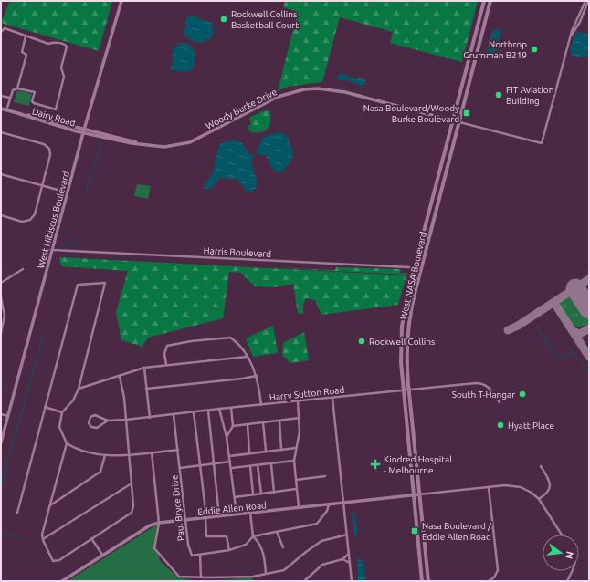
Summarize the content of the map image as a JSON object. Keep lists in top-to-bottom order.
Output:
{
  "streets": {
    "main road": ["West NASA Boulevard"],
    "street": [
      "Woody Burke Drive",
      "Dairy Road",
      "West Hibiscus Boulevard",
      "Harris Boulevard",
      "Harry Sutton Road",
      "Paul Bryce Drive",
      "Eddie Allen Road"
    ]
  },
  "crossings": [
    ["Woody Burke Drive", "Dairy Road"],
    ["Woody Burke Drive", "West Hibiscus Boulevard"],
    ["Woody Burke Drive", "West NASA Boulevard"],
    ["Dairy Road", "West Hibiscus Boulevard"],
    ["West Hibiscus Boulevard", "Harris Boulevard"],
    ["Harris Boulevard", "West NASA Boulevard"],
    ["West NASA Boulevard", "Harry Sutton Road"],
    ["West NASA Boulevard", "Eddie Allen Road"],
    ["Harry Sutton Road", "Paul Bryce Drive"],
    ["Paul Bryce Drive", "Eddie Allen Road"]
  ],
  "places": {
    "other": [
      "Rockwell Collins Basketball Court",
      "Northrop Grumman B219",
      "FIT Aviation Building",
      "Rockwell Collins",
      "South T-Hangar",
      "Hyatt Place"
    ],
    "transit": ["Nasa Boulevard/Woody Burke Boulevard", "Nasa Boulevard / Eddie Allen Road"],
    "health": ["Kindred Hospital - Melbourne"]
  },
  "north": "right"
}
